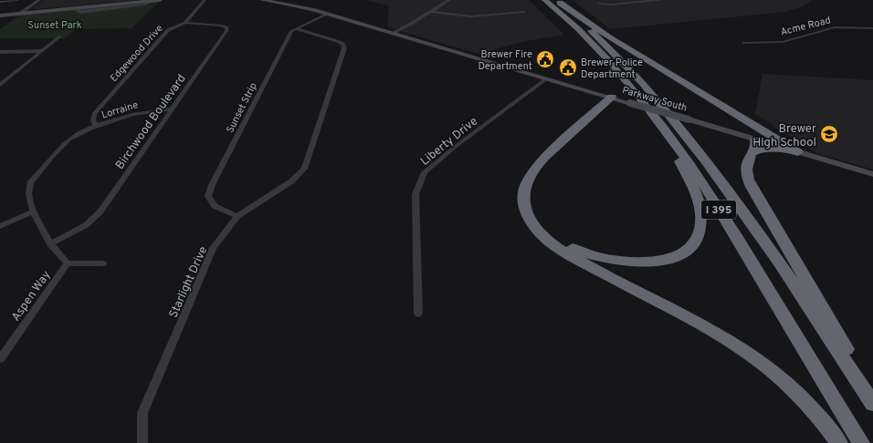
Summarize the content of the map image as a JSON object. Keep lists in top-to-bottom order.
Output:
{
  "streets": {
    "highway": ["I 395"],
    "main road": ["Parkway South"],
    "street": [
      "Acme Road",
      "Edgewood Drive",
      "Sunset Strip",
      "Lorraine",
      "Birchwood Boulevard",
      "Liberty Drive",
      "Starlight Drive",
      "Aspen Way"
    ]
  },
  "crossings": [
    ["Edgewood Drive", "Lorraine"],
    ["Edgewood Drive", "Birchwood Boulevard"],
    ["Parkway South", "Sunset Strip"],
    ["Parkway South", "Liberty Drive"],
    ["Sunset Strip", "Starlight Drive"],
    ["Lorraine", "Birchwood Boulevard"],
    ["Lorraine", "Aspen Way"]
  ],
  "parks": ["Sunset Park"],
  "places": {
    "public building": ["Brewer Fire Department", "Brewer Police Department"],
    "school or university": ["Brewer High School"]
  }
}
